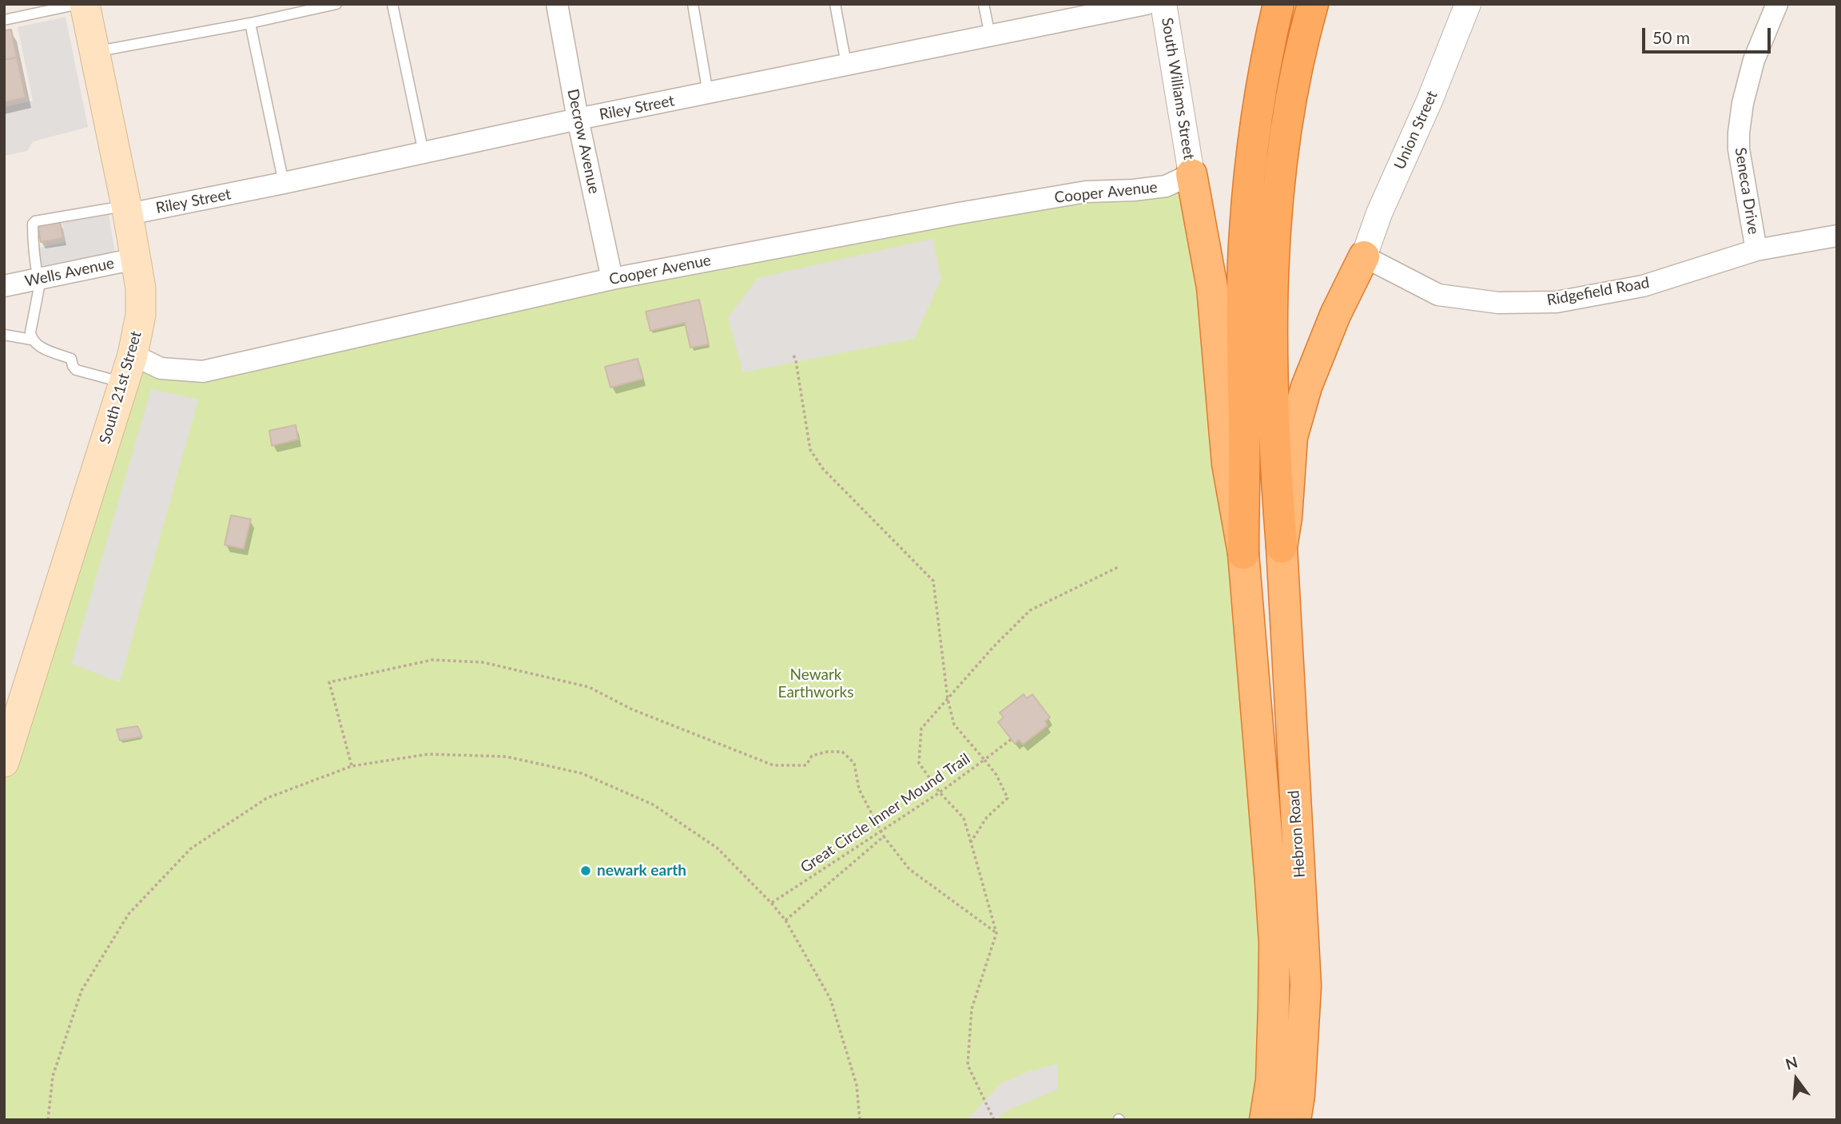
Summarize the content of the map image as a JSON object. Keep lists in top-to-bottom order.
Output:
{
  "streets": {
    "highway": ["Hebron Road"],
    "main road": ["South 21st Street"],
    "street": [
      "South Williams Street",
      "Riley Street",
      "Union Street",
      "Decrow Avenue",
      "Seneca Drive",
      "Cooper Avenue",
      "Wells Avenue",
      "Ridgefield Road"
    ],
    "path": ["Great Circle Inner Mound Trail"]
  },
  "crossings": [
    ["South Williams Street", "Cooper Avenue"],
    ["South Williams Street", "Hebron Road"],
    ["Riley Street", "Decrow Avenue"],
    ["Riley Street", "South 21st Street"],
    ["Union Street", "Ridgefield Road"],
    ["Union Street", "Hebron Road"],
    ["Decrow Avenue", "Cooper Avenue"],
    ["Seneca Drive", "Ridgefield Road"],
    ["Cooper Avenue", "South 21st Street"],
    ["Cooper Avenue", "Hebron Road"],
    ["Wells Avenue", "South 21st Street"],
    ["Ridgefield Road", "Hebron Road"]
  ],
  "parks": ["Newark Earthworks"],
  "places": ["newark earth"],
  "scale_bar": "50 m",
  "north": "top"
}
